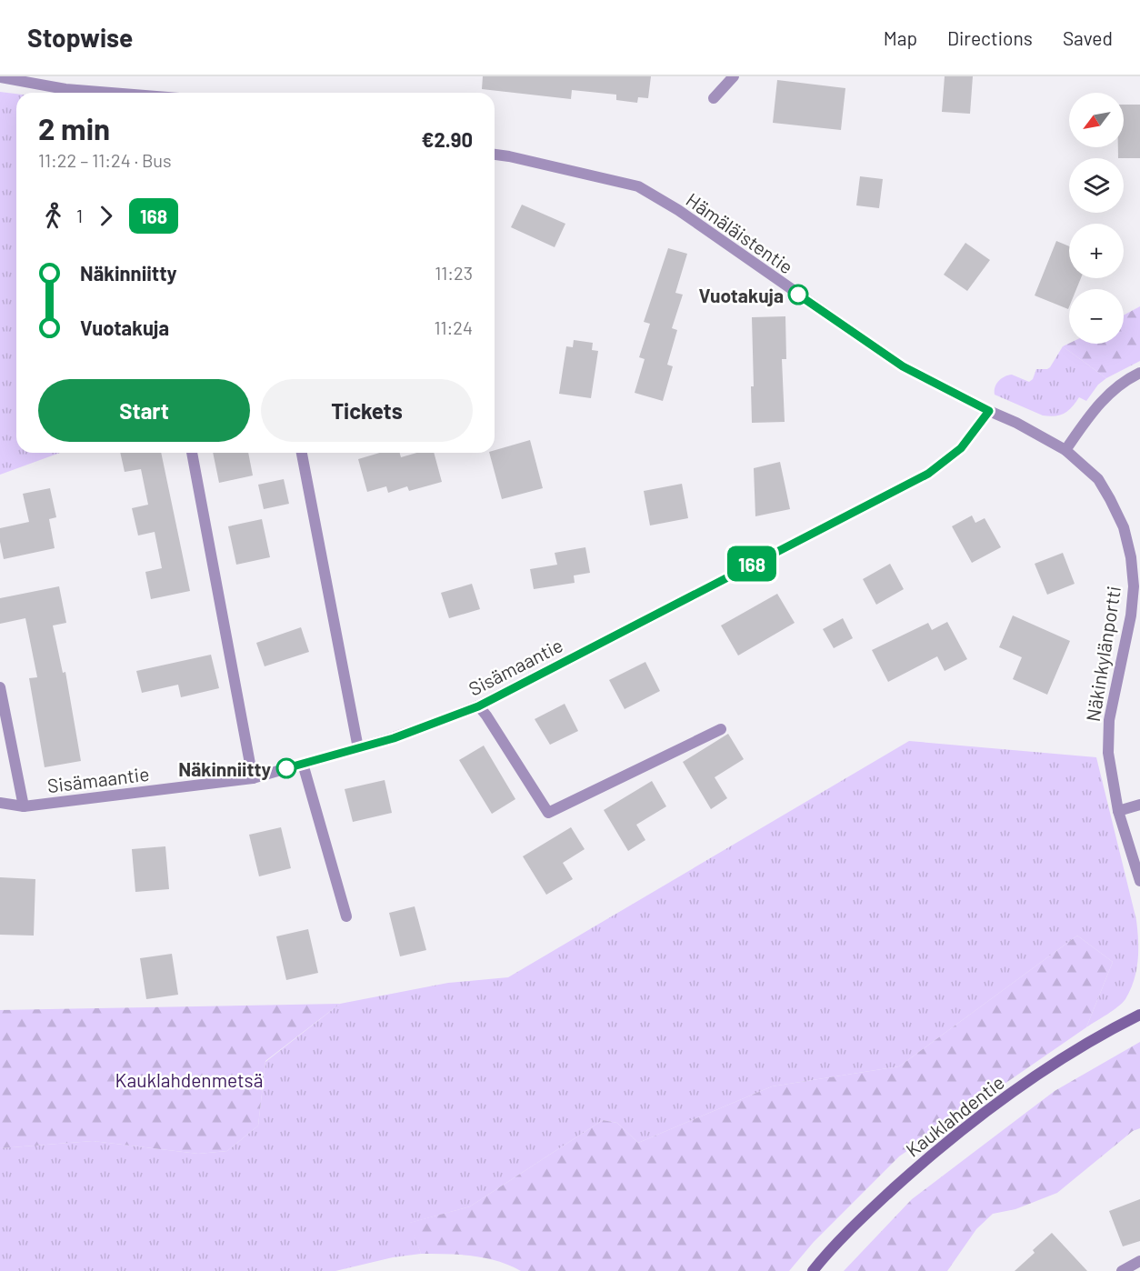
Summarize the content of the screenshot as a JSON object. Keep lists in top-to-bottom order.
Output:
{
  "streets": {
    "street": [
      "Hämäläistentie",
      "Näkinkylänportti",
      "Sisämaantie",
      "Kauklahdentie"
    ]
  },
  "crossings": [
    ["Hämäläistentie", "Näkinkylänportti"],
    ["Hämäläistentie", "Sisämaantie"]
  ],
  "parks": ["Kauklahdenmetsä"],
  "places": ["Vuotakuja", "Näkinniitty"],
  "lines": ["bus line 168"],
  "north": "bottom left",
  "page": {
    "header": "Stopwise",
    "nav": ["Map", "Directions", "Saved"],
    "on_map": "168",
    "map_buttons": ["+", "−"],
    "heading": ["2 min", "11:22 – 11:24 · Bus", "€2.90"],
    "legs": ["1", "168"],
    "list": [
      {
        "name": "Näkinniitty",
        "value": "11:23"
      },
      {
        "name": "Vuotakuja",
        "value": "11:24"
      }
    ],
    "buttons": ["Start", "Tickets"]
  }
}
